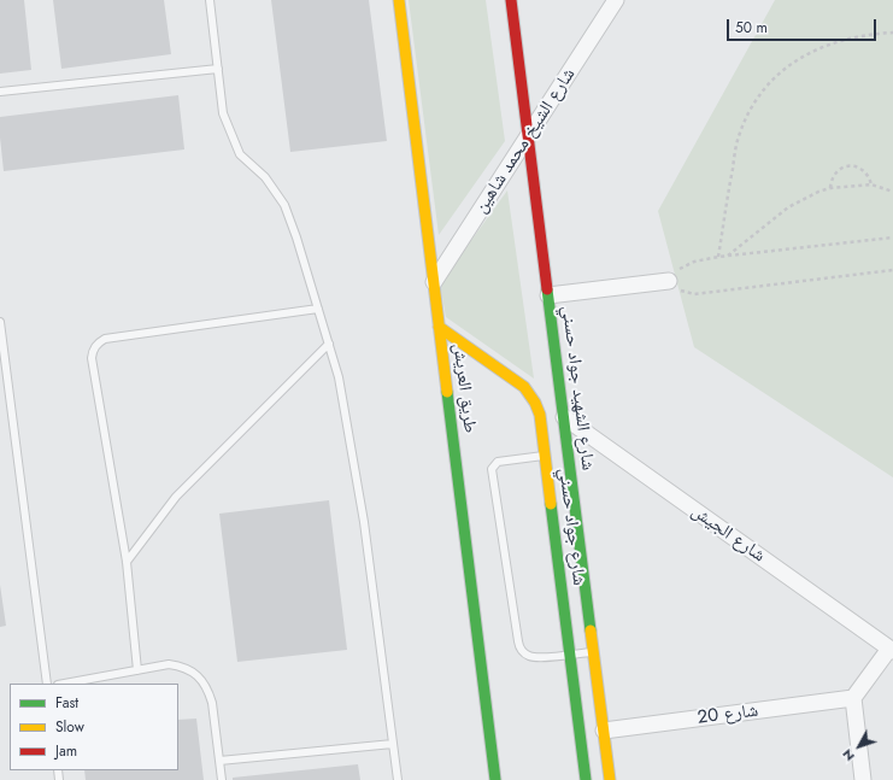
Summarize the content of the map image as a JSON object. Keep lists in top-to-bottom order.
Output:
{
  "streets": {
    "street": [
      "شارع الشيخ محمد شاهين",
      "طريق العريش",
      "شارع الشهيد جواد حسني",
      "شارع جواد حسني",
      "شارع الجيش",
      "شارع 20"
    ]
  },
  "crossings": [
    ["شارع الشيخ محمد شاهين", "طريق العريش"],
    ["شارع الشيخ محمد شاهين", "شارع الشهيد جواد حسني"],
    ["طريق العريش", "شارع جواد حسني"],
    ["شارع الشهيد جواد حسني", "شارع الجيش"],
    ["شارع الشهيد جواد حسني", "شارع 20"]
  ],
  "legend": ["Fast", "Slow", "Jam"],
  "scale_bar": "50 m",
  "north": "bottom left"
}
